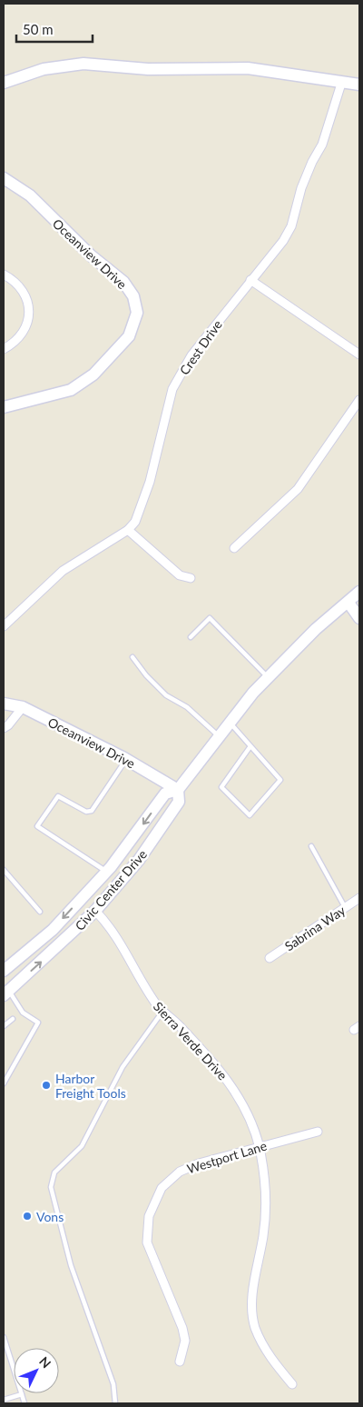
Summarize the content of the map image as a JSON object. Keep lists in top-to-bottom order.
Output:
{
  "streets": {
    "street": [
      "Oceanview Drive",
      "Crest Drive",
      "Civic Center Drive",
      "Sabrina Way",
      "Sierra Verde Drive",
      "Westport Lane"
    ]
  },
  "crossings": [
    ["Oceanview Drive", "Civic Center Drive"],
    ["Civic Center Drive", "Sierra Verde Drive"],
    ["Sierra Verde Drive", "Westport Lane"]
  ],
  "places": ["Harbor Freight Tools", "Vons"],
  "scale_bar": "50 m",
  "north": "top right"
}
